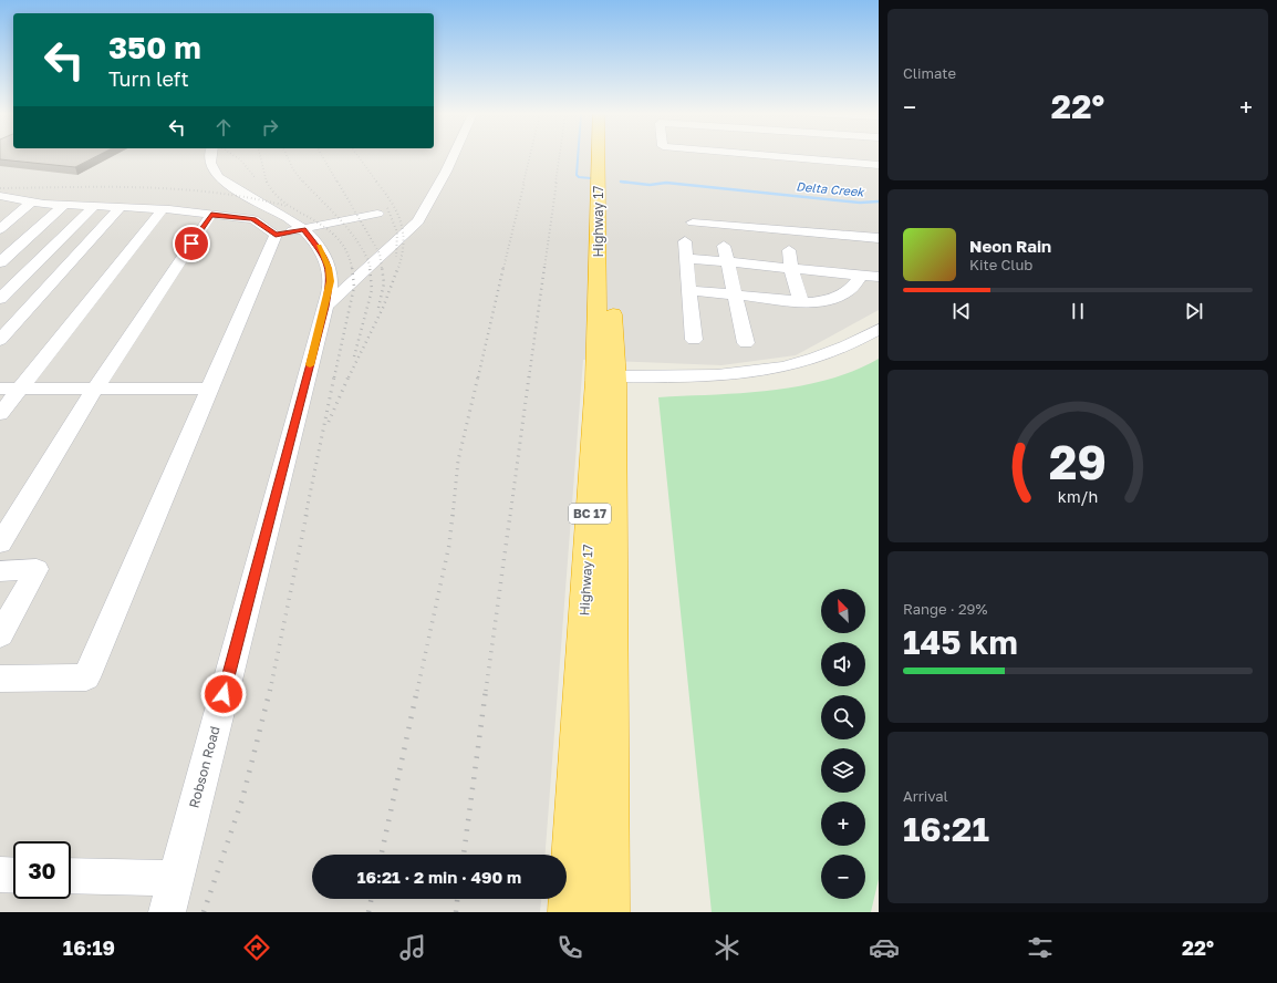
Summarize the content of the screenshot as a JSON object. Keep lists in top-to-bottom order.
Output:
{
  "streets": {
    "highway": ["Highway 17", "BC 17"],
    "street": ["Robson Road"]
  },
  "water": ["Delta Creek"],
  "north": "top left",
  "page": {
    "tile": [
      "Climate",
      ["Range · 29%", "145 km"],
      ["Arrival", "16:21"]
    ],
    "turn": ["350 m", "Turn left"],
    "heat": ["−", "22°", "+"],
    "song": ["Neon Rain", "Kite Club"],
    "map_buttons": ["+", "−"],
    "limit": "30",
    "trip": "16:21 · 2 min · 490 m",
    "tabs": ["16:19", "22°"],
    "gauge": ["29", "km/h"]
  }
}
